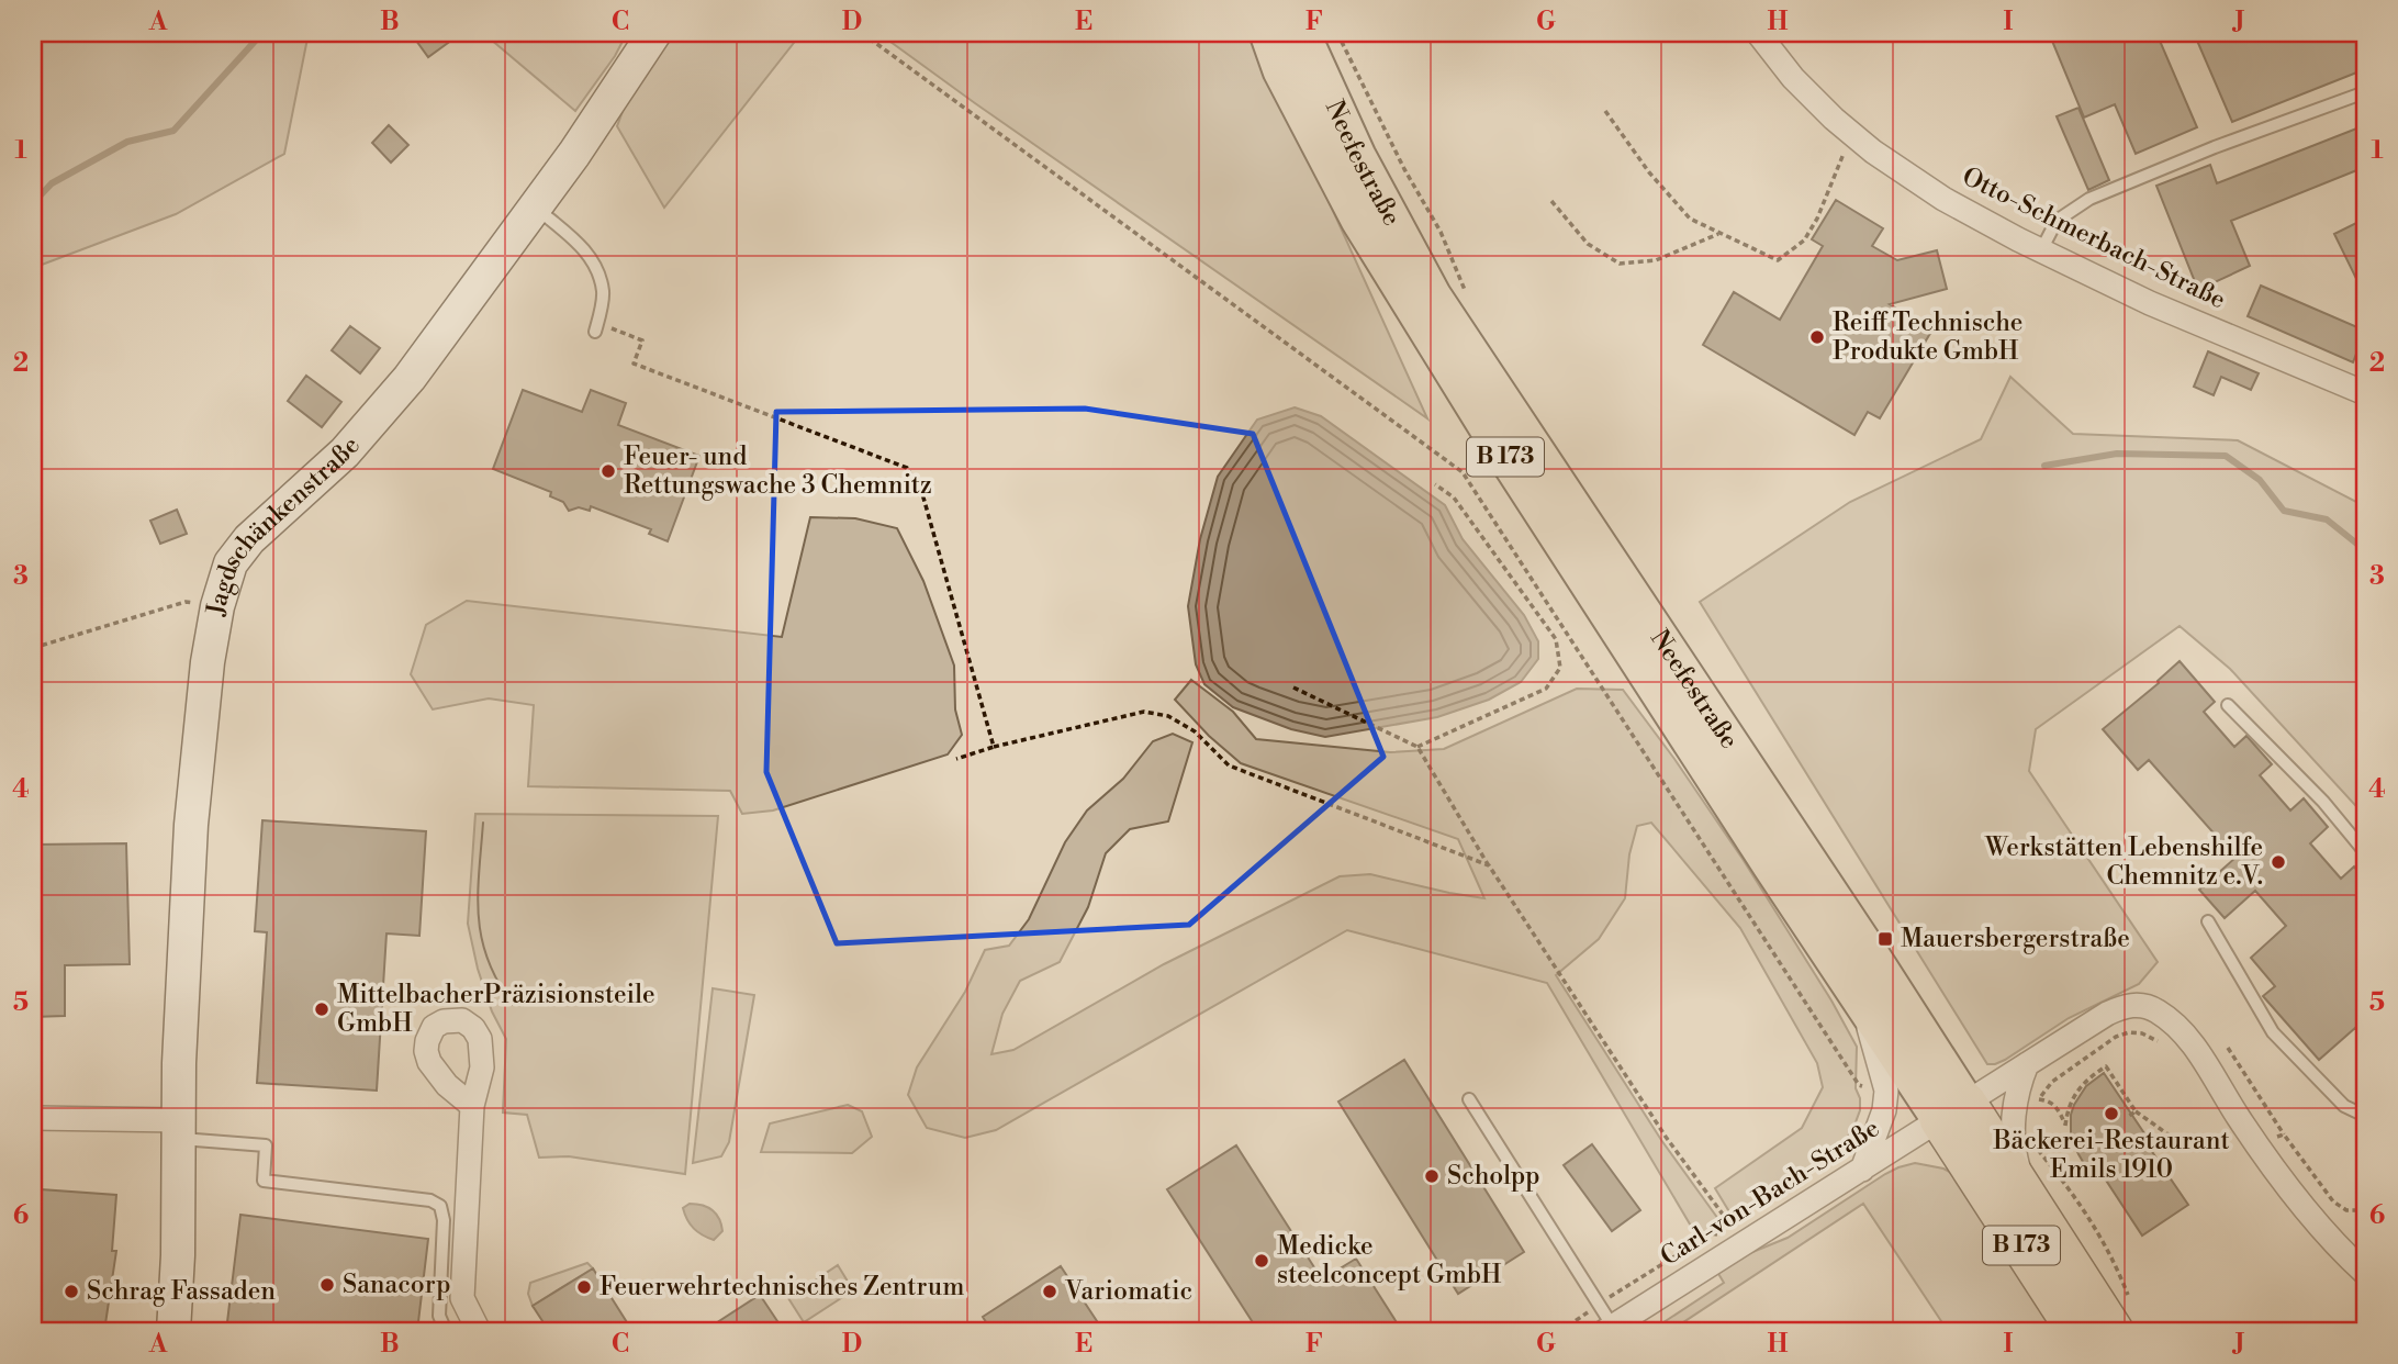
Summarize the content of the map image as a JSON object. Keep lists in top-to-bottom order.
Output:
{
  "streets": {
    "highway": ["Neefestraße", "B 173"],
    "main road": ["Jagdschänkenstraße"],
    "street": ["Otto-Schmerbach-Straße", "Carl-von-Bach-Straße"]
  },
  "crossings": [
    ["Neefestraße", "Carl-von-Bach-Straße"]
  ],
  "places": {
    "other": [
      "Reiff Technische Produkte GmbH",
      "Feuer- und Rettungswache 3 Chemnitz",
      "Werkstätten Lebenshilfe Chemnitz e.V.",
      "MittelbacherPräzisionsteile GmbH",
      "Bäckerei-Restaurant Emils 1910",
      "Scholpp",
      "Medicke steelconcept GmbH",
      "Sanacorp",
      "Feuerwehrtechnisches Zentrum",
      "Schrag Fassaden",
      "Variomatic"
    ],
    "transit": ["Mauersbergerstraße"]
  },
  "grid": {
    "columns": [
      "A",
      "B",
      "C",
      "D",
      "E",
      "F",
      "G",
      "H",
      "I",
      "J"
    ],
    "rows": [
      "1",
      "2",
      "3",
      "4",
      "5",
      "6"
    ]
  }
}
